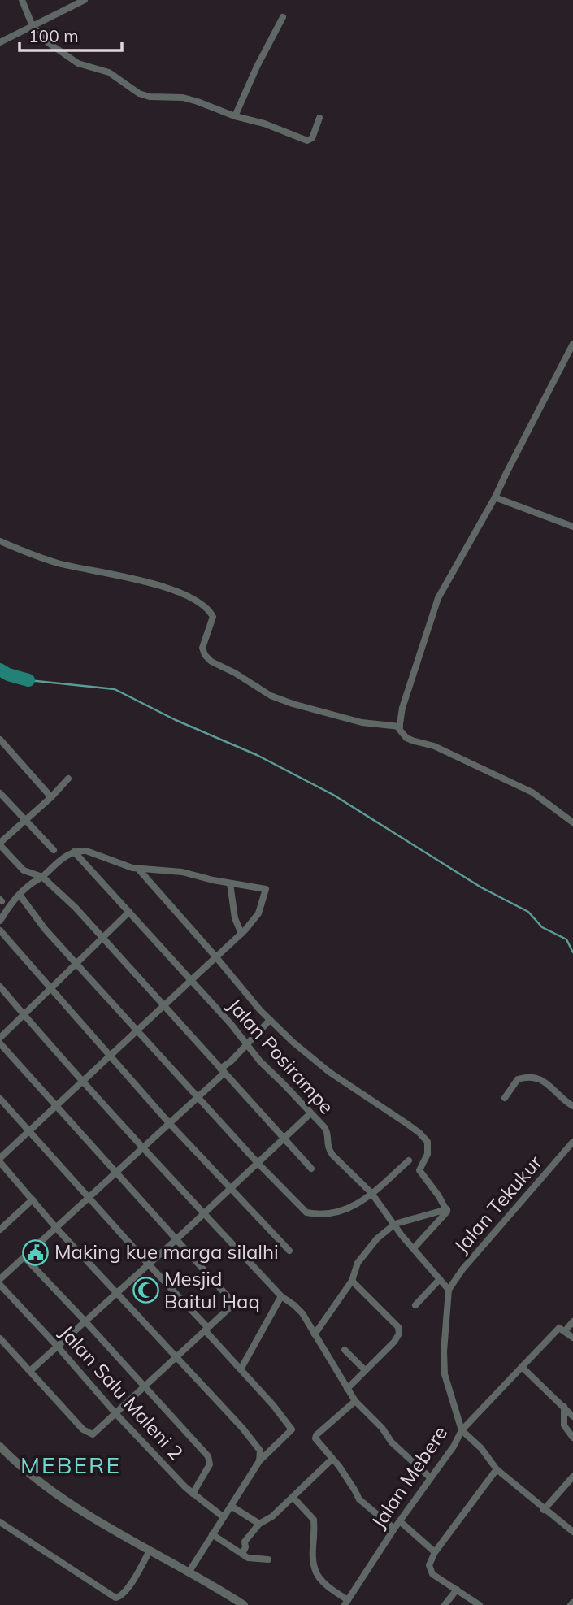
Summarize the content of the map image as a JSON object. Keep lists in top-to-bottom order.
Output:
{
  "streets": {
    "street": [
      "Jalan Posirampe",
      "Jalan Tekukur",
      "Jalan Salu Maleni 2",
      "Jalan Mebere"
    ]
  },
  "crossings": [
    ["Jalan Posirampe", "Jalan Tekukur"],
    ["Jalan Posirampe", "Jalan Mebere"],
    ["Jalan Tekukur", "Jalan Mebere"]
  ],
  "districts": ["MEBERE"],
  "places": {
    "public building": ["Making kue marga silalhi"],
    "mosque": ["Mesjid Baitul Haq"]
  },
  "scale_bar": "100 m"
}
